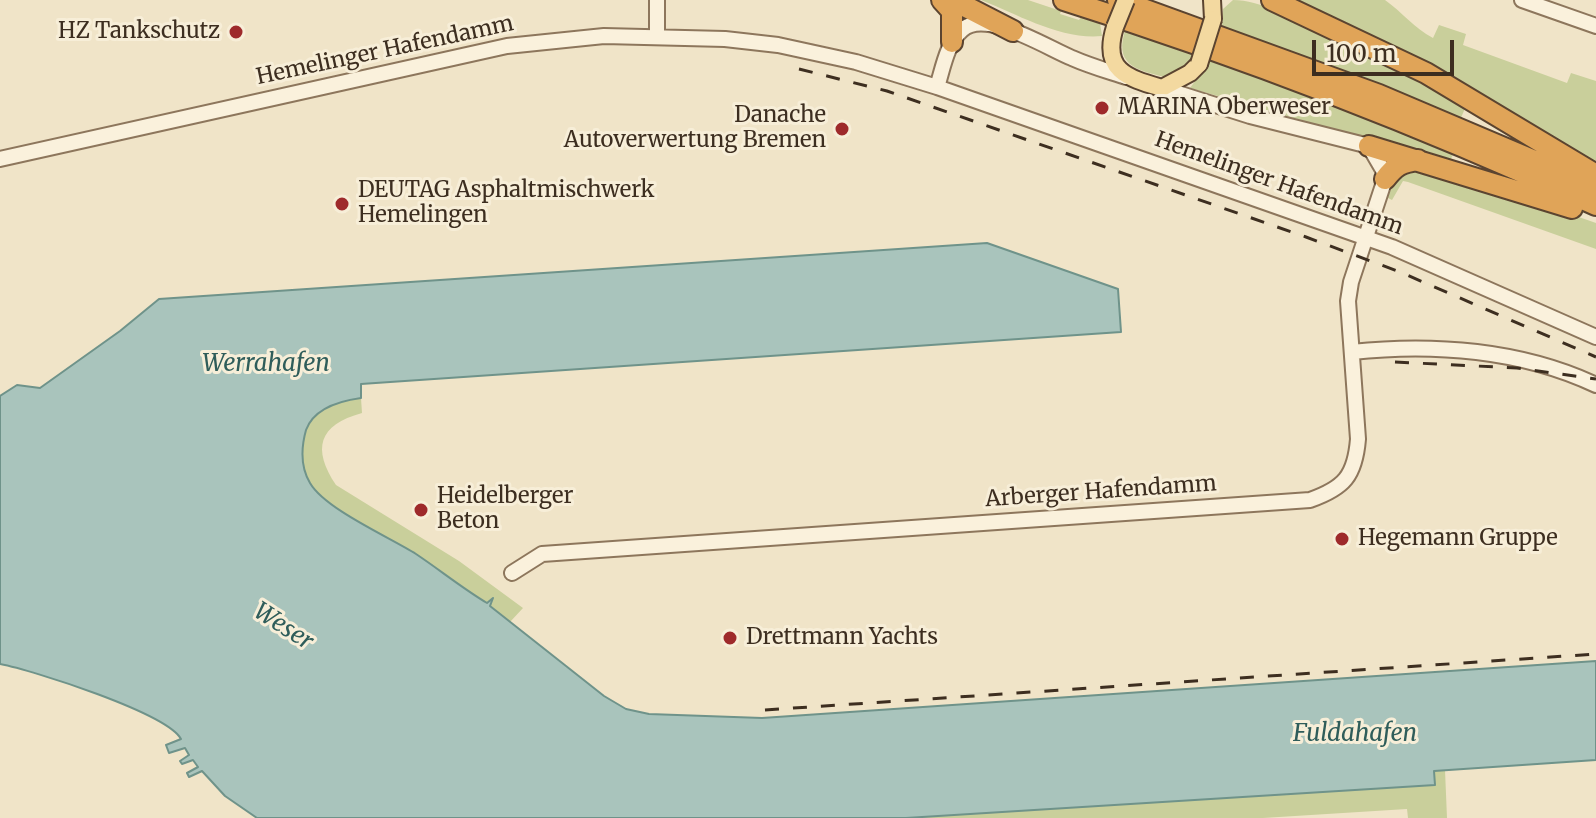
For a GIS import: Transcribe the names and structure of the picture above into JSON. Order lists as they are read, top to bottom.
{
  "streets": {
    "street": ["Hemelinger Hafendamm", "Arberger Hafendamm"]
  },
  "crossings": [
    ["Hemelinger Hafendamm", "Arberger Hafendamm"]
  ],
  "water": ["Werrahafen", "Weser", "Fuldahafen"],
  "places": [
    "HZ Tankschutz",
    "MARINA Oberweser",
    "Danache Autoverwertung Bremen",
    "DEUTAG Asphaltmischwerk Hemelingen",
    "Heidelberger Beton",
    "Hegemann Gruppe",
    "Drettmann Yachts"
  ],
  "scale_bar": "100 m"
}
